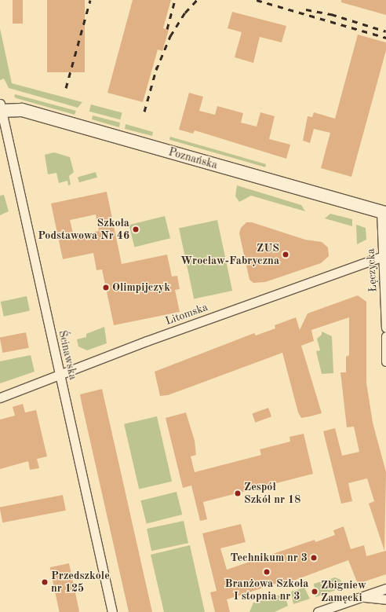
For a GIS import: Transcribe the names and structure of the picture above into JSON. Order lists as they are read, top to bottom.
{
  "streets": {
    "street": [
      "Poznańska",
      "Łęczycka",
      "Litomska",
      "Ścinawska"
    ]
  },
  "crossings": [
    ["Poznańska", "Łęczycka"],
    ["Poznańska", "Ścinawska"],
    ["Łęczycka", "Litomska"],
    ["Litomska", "Ścinawska"]
  ],
  "places": [
    "Szkoła Podstawowa Nr 46",
    "ZUS Wrocław-Fabryczna",
    "Olimpijczyk",
    "Zespół Szkół nr 18",
    "Technikum nr 3",
    "Branżowa Szkoła I stopnia nr 3",
    "Przedszkole nr 125",
    "Zbigniew Zamęcki"
  ]
}
